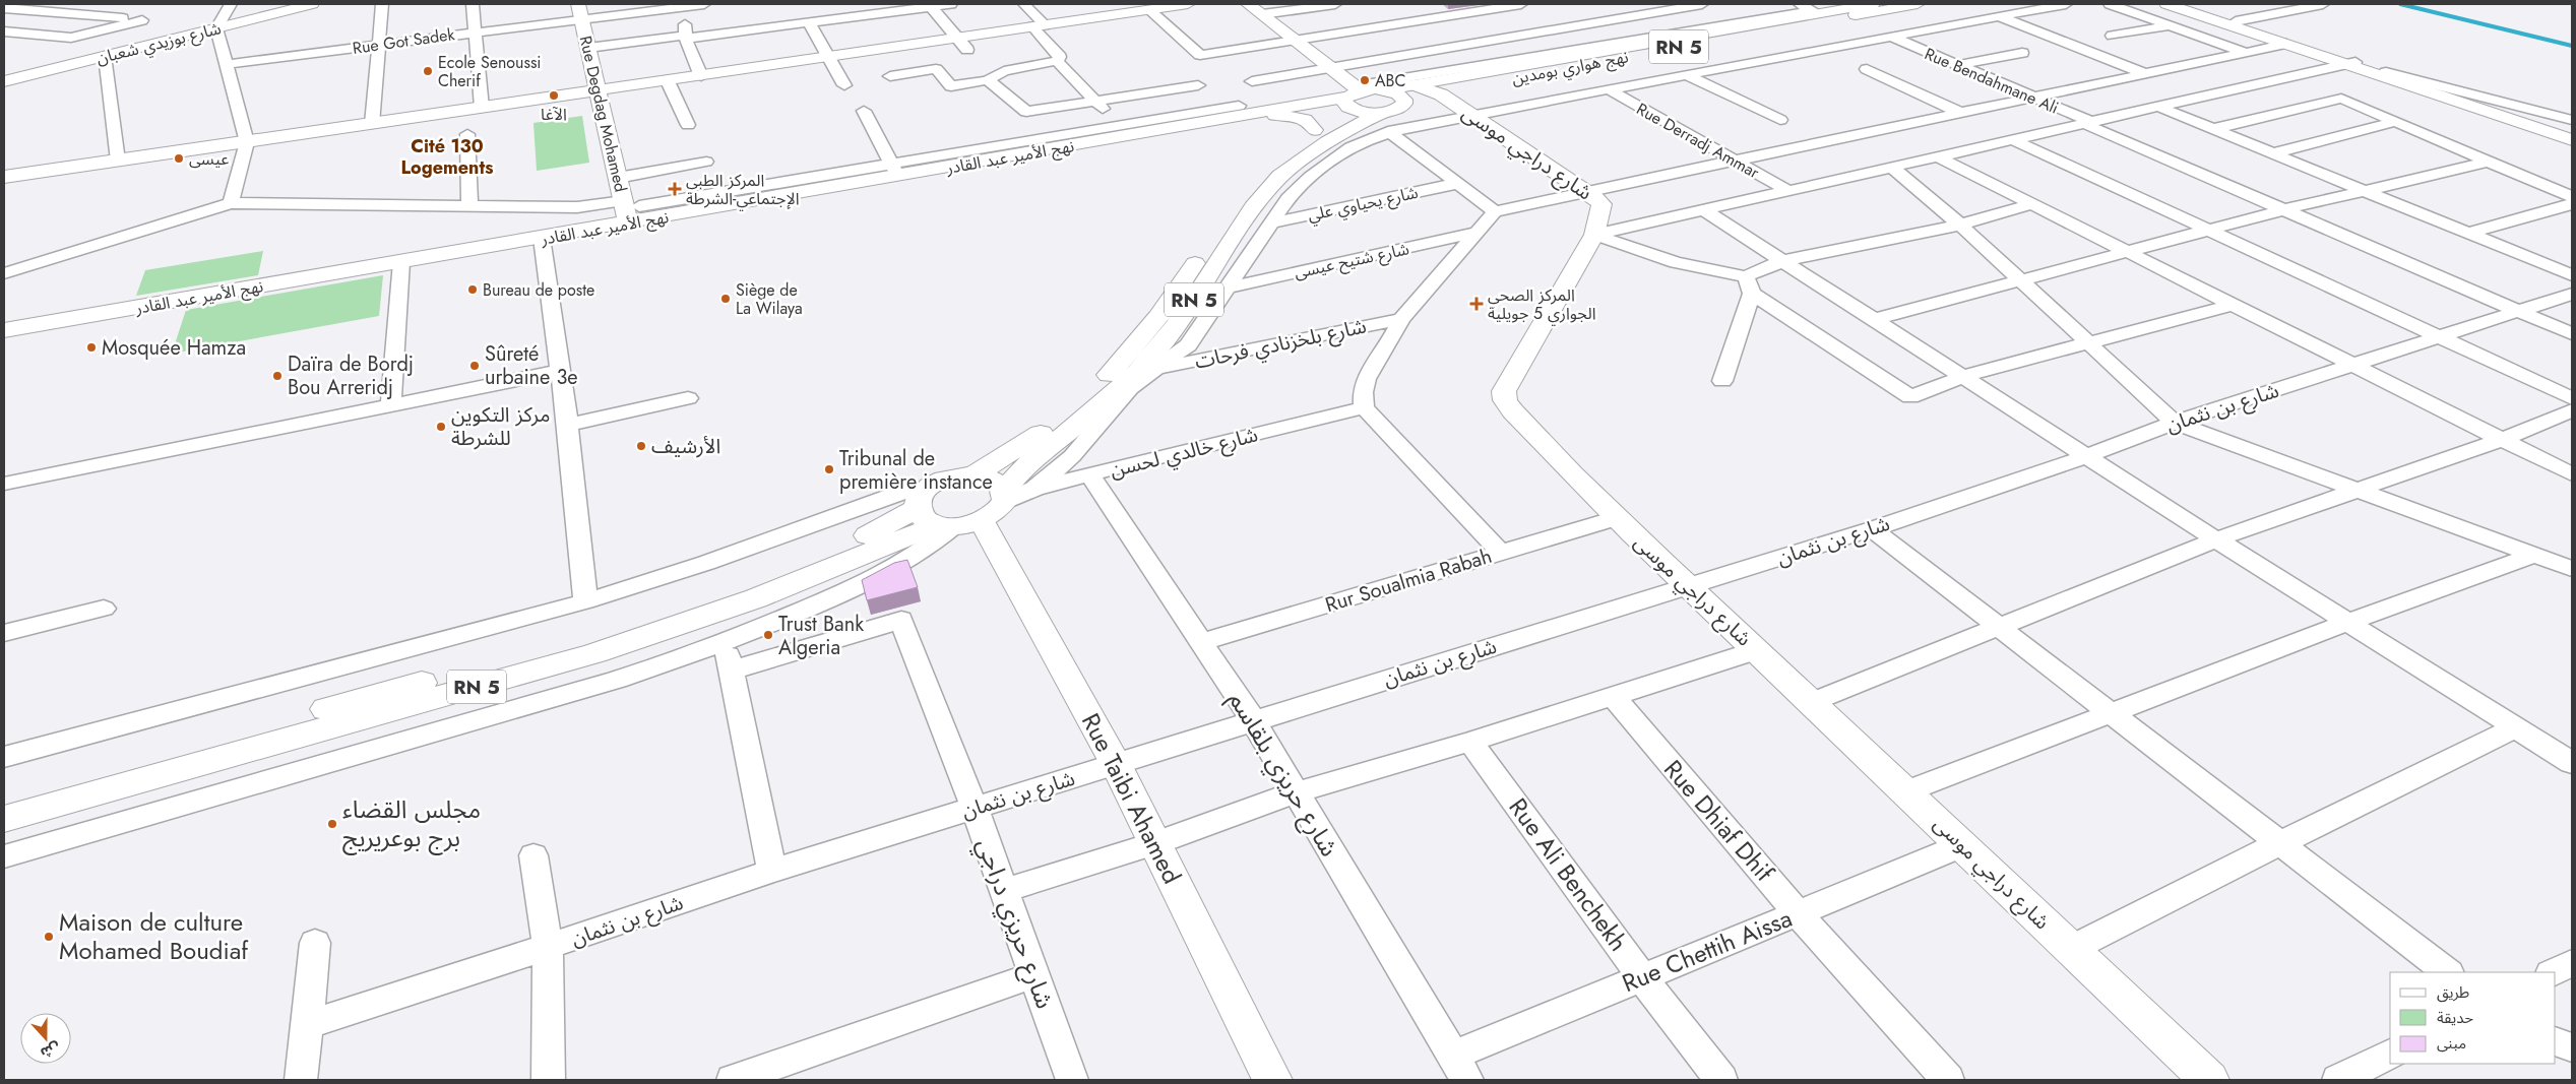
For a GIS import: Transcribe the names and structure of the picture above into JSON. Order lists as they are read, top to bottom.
{
  "streets": {
    "main road": [
      "شارع بوزيدي شعبان",
      "RN 5",
      "نهج هواري بومدين",
      "Rue Degdag Mohamed",
      "شارع دراجي موسى",
      "نهج الأمير عبد القادر",
      "Rue Taibi Ahamed"
    ],
    "street": [
      "Rue Got Sadek",
      "Rue Bendahmane Ali",
      "Rue Derradj Ammar",
      "شارع يحياوي علي",
      "شارع شتيح عيسى",
      "شارع بلخزنادي فرحات",
      "شارع بن نثمان",
      "شارع خالدي لحسن",
      "Rur Soualmia Rabah",
      "شارع حريزي بلقاسم",
      "Rue Dhiaf Dhif",
      "Rue Ali Benchekh",
      "شارع حريزي دراجي",
      "Rue Chettih Aissa"
    ]
  },
  "crossings": [
    ["Rue Got Sadek", "Rue Degdag Mohamed"],
    ["RN 5", "نهج هواري بومدين"],
    ["RN 5", "نهج الأمير عبد القادر"],
    ["RN 5", "شارع يحياوي علي"],
    ["RN 5", "شارع خالدي لحسن"],
    ["RN 5", "Rue Taibi Ahamed"],
    ["نهج هواري بومدين", "شارع دراجي موسى"],
    ["نهج هواري بومدين", "شارع يحياوي علي"],
    ["Rue Bendahmane Ali", "شارع بن نثمان"],
    ["Rue Degdag Mohamed", "نهج الأمير عبد القادر"],
    ["شارع دراجي موسى", "شارع بن نثمان"],
    ["شارع دراجي موسى", "Rur Soualmia Rabah"],
    ["شارع دراجي موسى", "Rue Chettih Aissa"],
    ["شارع بن نثمان", "شارع حريزي بلقاسم"],
    ["شارع بن نثمان", "Rue Taibi Ahamed"],
    ["شارع بن نثمان", "شارع حريزي دراجي"],
    ["شارع خالدي لحسن", "شارع حريزي بلقاسم"],
    ["شارع خالدي لحسن", "Rue Taibi Ahamed"],
    ["Rur Soualmia Rabah", "شارع حريزي بلقاسم"],
    ["شارع حريزي بلقاسم", "Rue Chettih Aissa"],
    ["Rue Dhiaf Dhif", "Rue Chettih Aissa"],
    ["Rue Ali Benchekh", "Rue Chettih Aissa"]
  ],
  "districts": ["Cité 130 Logements"],
  "places": {
    "other": [
      "Ecole Senoussi Cherif",
      "ABC",
      "الآغا",
      "عيسى",
      "Bureau de poste",
      "Siège de La Wilaya",
      "Mosquée Hamza",
      "Sûreté urbaine 3e",
      "Daïra de Bordj Bou Arreridj",
      "مركز التكوين للشرطة",
      "الأرشيف",
      "Tribunal de première instance",
      "Trust Bank Algeria",
      "مجلس القضاء برج بوعريريج",
      "Maison de culture Mohamed Boudiaf"
    ],
    "health": ["المركز الطبي الإجتماعي-الشرطة", "المركز الصحي الجواري 5 جويلية"]
  },
  "legend": ["طريق", "حديقة", "مبنى"],
  "north": "bottom"
}
